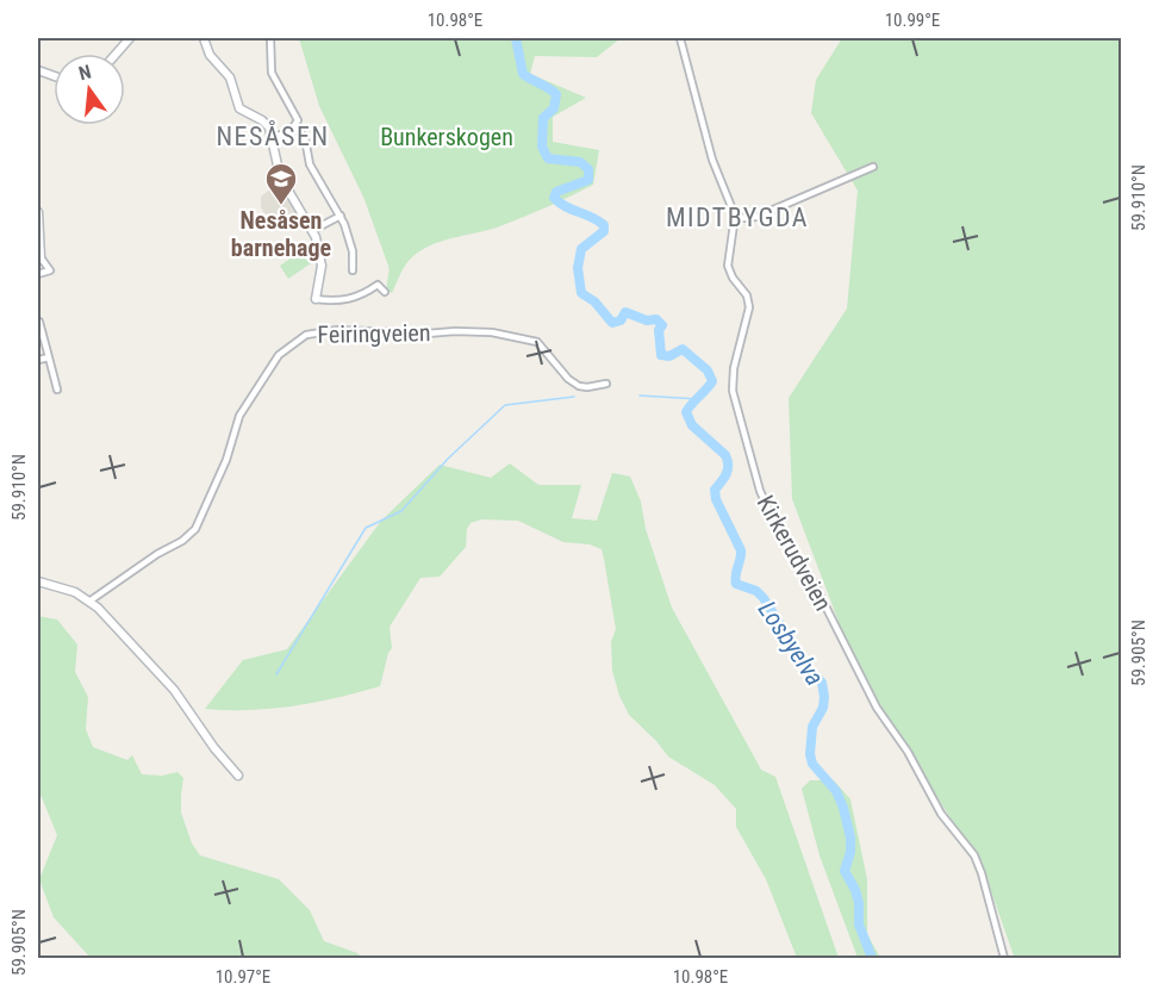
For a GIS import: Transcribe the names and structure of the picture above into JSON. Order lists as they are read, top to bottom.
{
  "streets": {
    "street": ["Feiringveien", "Kirkerudveien"]
  },
  "districts": ["NESÅSEN", "MIDTBYGDA"],
  "water": ["Losbyelva"],
  "parks": ["Bunkerskogen"],
  "places": {
    "school or university": ["Nesåsen barnehage"]
  },
  "north": "top",
  "coordinates": [
    "10.98°E",
    "10.99°E",
    "59.910°N",
    "59.905°N",
    "10.97°E"
  ]
}
